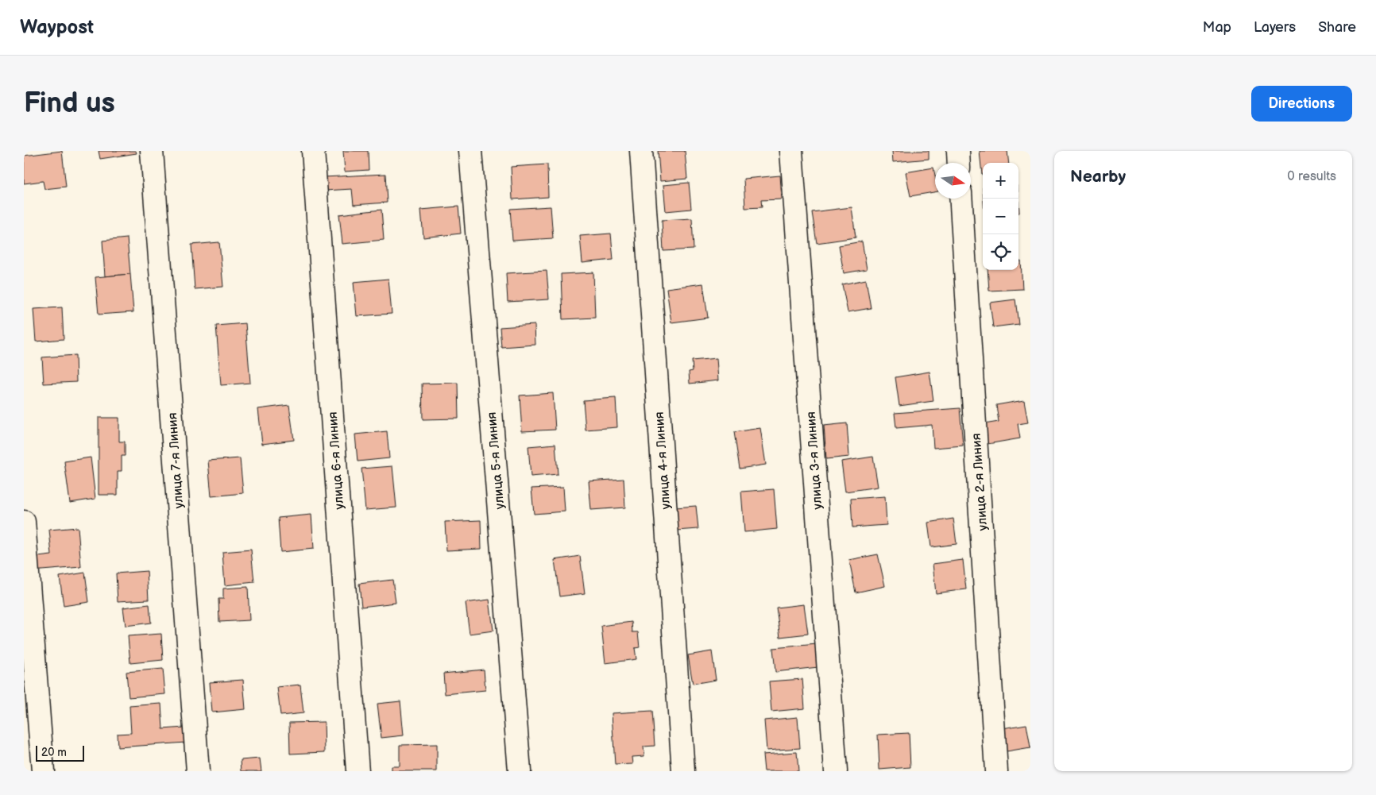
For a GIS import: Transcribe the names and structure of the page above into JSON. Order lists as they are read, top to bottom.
{
  "streets": {
    "street": [
      "улица 7-я Линия",
      "улица 6-я Линия",
      "улица 5-я Линия",
      "улица 4-я Линия",
      "улица 3-я Линия",
      "улица 2-я Линия"
    ]
  },
  "scale_bar": "20 m",
  "north": "right",
  "page": {
    "header": "Waypost",
    "nav": ["Map", "Layers", "Share"],
    "buttons": "Directions",
    "title": "Find us",
    "heading": ["Nearby", "0 results"],
    "map_buttons": ["+", "−"],
    "scale": "20 m"
  }
}
